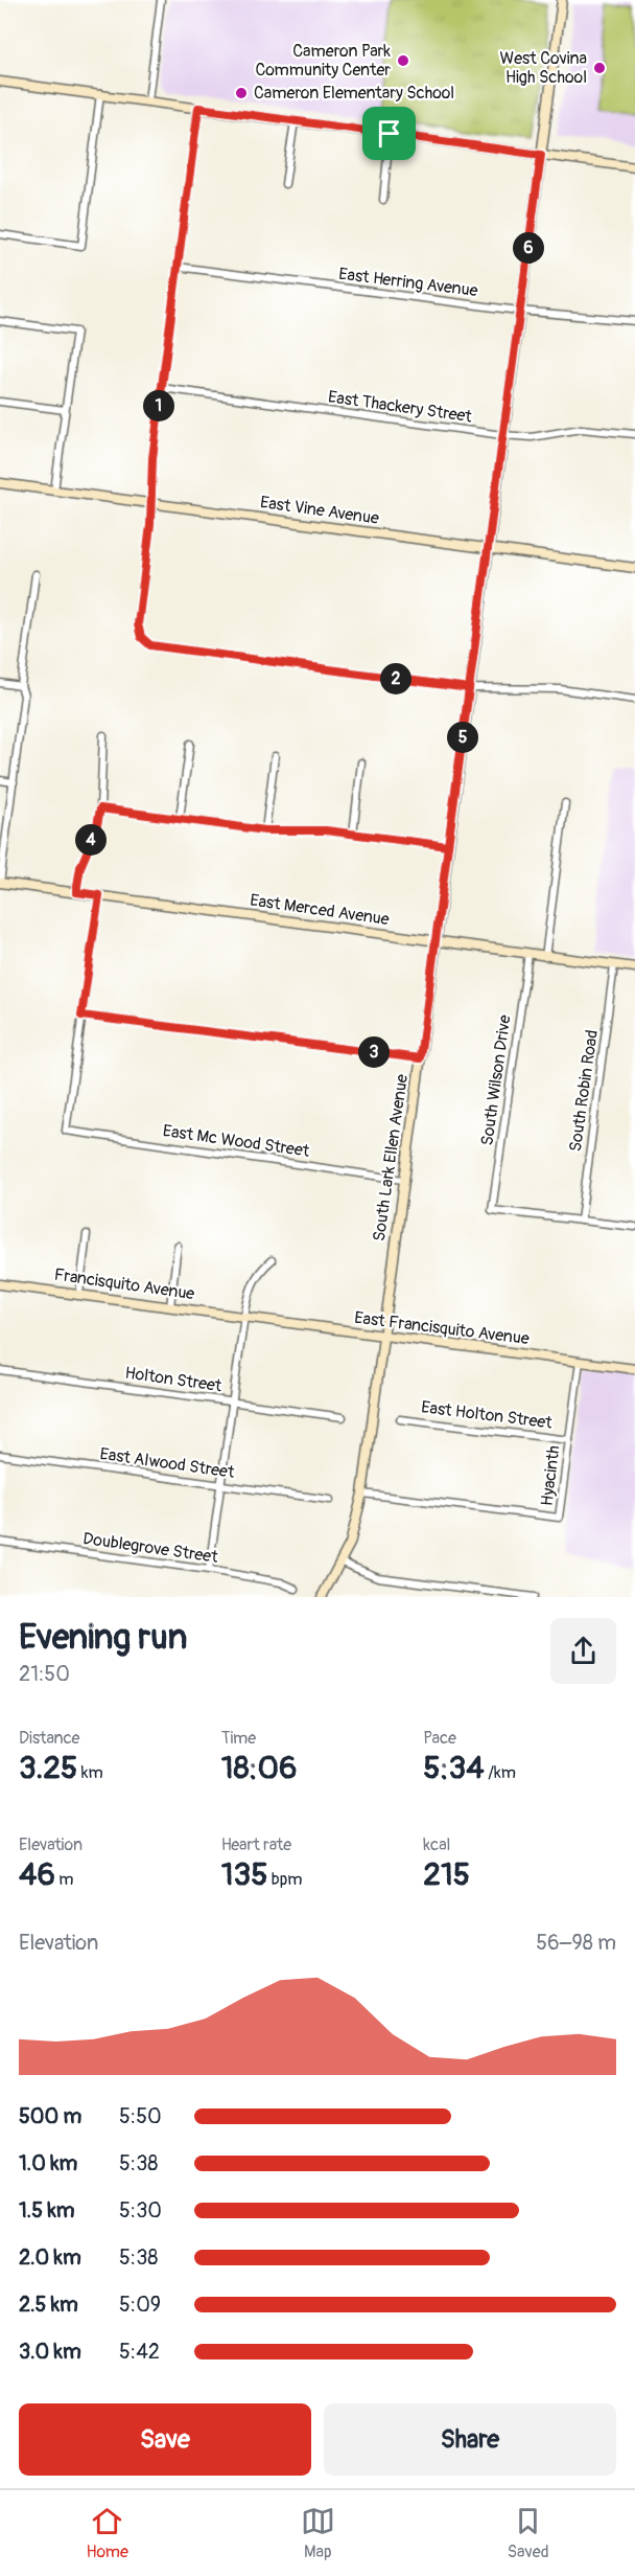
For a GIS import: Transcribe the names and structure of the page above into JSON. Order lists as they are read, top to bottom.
{
  "streets": {
    "street": [
      "East Herring Avenue",
      "East Thackery Street",
      "East Vine Avenue",
      "East Merced Avenue",
      "South Wilson Drive",
      "South Robin Road",
      "East Mc Wood Street",
      "South Lark Ellen Avenue",
      "Francisquito Avenue",
      "East Francisquito Avenue",
      "Holton Street",
      "East Holton Street",
      "East Alwood Street",
      "Hyacinth",
      "Doublegrove Street"
    ]
  },
  "crossings": [
    ["East Herring Avenue", "South Lark Ellen Avenue"],
    ["East Thackery Street", "South Lark Ellen Avenue"],
    ["East Vine Avenue", "South Lark Ellen Avenue"],
    ["East Merced Avenue", "South Wilson Drive"],
    ["East Merced Avenue", "South Robin Road"],
    ["East Merced Avenue", "South Lark Ellen Avenue"],
    ["South Wilson Drive", "South Robin Road"],
    ["East Mc Wood Street", "South Lark Ellen Avenue"],
    ["South Lark Ellen Avenue", "East Francisquito Avenue"],
    ["South Lark Ellen Avenue", "Hyacinth"],
    ["Francisquito Avenue", "East Francisquito Avenue"],
    ["East Francisquito Avenue", "Hyacinth"],
    ["East Holton Street", "Hyacinth"]
  ],
  "places": ["Cameron Park Community Center", "West Covina High School", "Cameron Elementary School"],
  "page": {
    "pins": [
      "6",
      "1",
      "2",
      "5",
      "4",
      "3"
    ],
    "heading": ["Evening run", "21:50"],
    "stats": [
      ["Distance", "3.25 km"],
      ["Time", "18:06"],
      ["Pace", "5:34 /km"],
      ["Elevation", "46 m"],
      ["Heart rate", "135 bpm"],
      ["kcal", "215"]
    ],
    "chart": ["Elevation", "56–98 m"],
    "list": [
      {
        "name": "500 m",
        "note": "5:50"
      },
      {
        "name": "1.0 km",
        "note": "5:38"
      },
      {
        "name": "1.5 km",
        "note": "5:30"
      },
      {
        "name": "2.0 km",
        "note": "5:38"
      },
      {
        "name": "2.5 km",
        "note": "5:09"
      },
      {
        "name": "3.0 km",
        "note": "5:42"
      }
    ],
    "buttons": ["Save", "Share"],
    "tabs": ["Home", "Map", "Saved"]
  }
}
